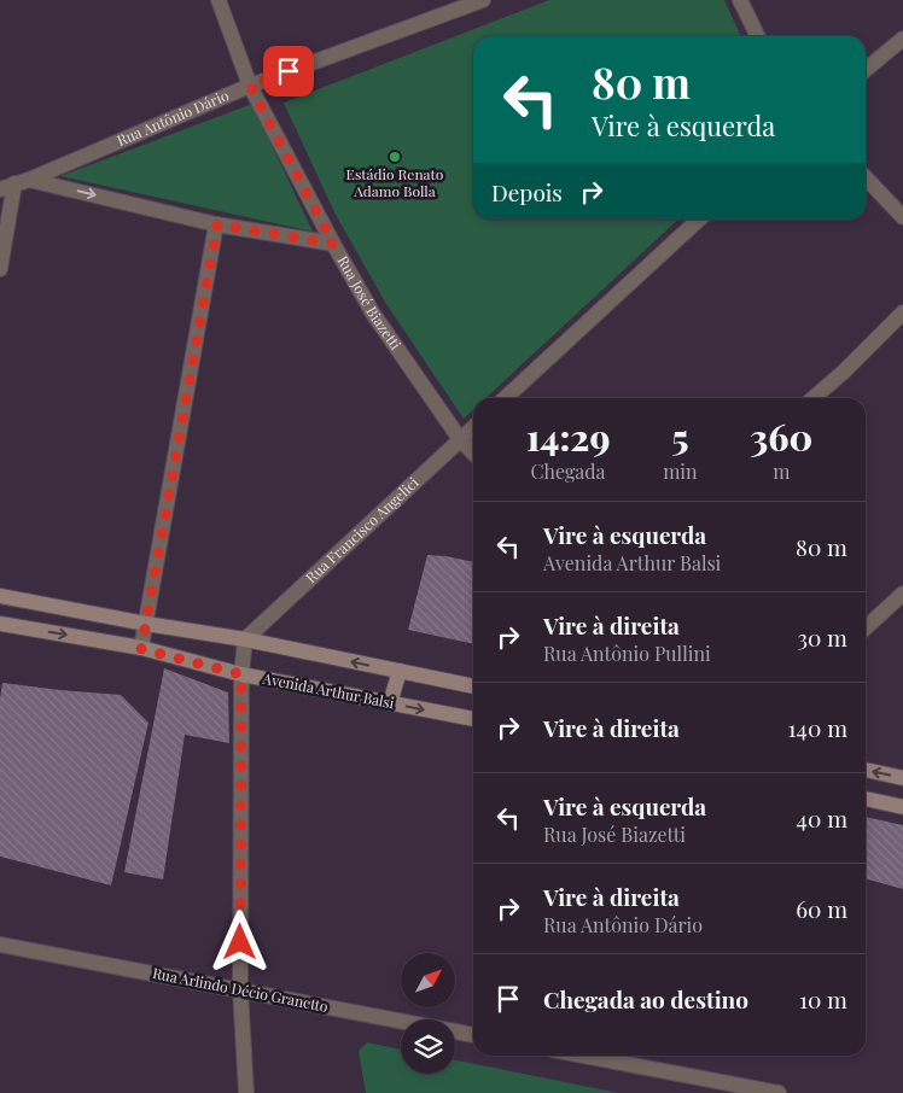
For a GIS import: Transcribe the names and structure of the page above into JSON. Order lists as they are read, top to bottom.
{
  "streets": {
    "main road": ["Avenida Arthur Balsi"],
    "street": [
      "Rua Antônio Dário",
      "Rua José Biazetti",
      "Rua Francisco Angelici",
      "Rua Arlindo Décio Granetto"
    ]
  },
  "crossings": [
    ["Rua Antônio Dário", "Rua José Biazetti"],
    ["Rua José Biazetti", "Rua Francisco Angelici"]
  ],
  "places": ["Estádio Renato Adamo Bolla"],
  "north": "top right",
  "page": {
    "turn": ["80 m", "Vire à esquerda"],
    "then": "Depois",
    "eta": [
      "14:29",
      "Chegada",
      "5",
      "min",
      "360",
      "m"
    ],
    "list": [
      {
        "name": "Vire à esquerda",
        "note": "Avenida Arthur Balsi",
        "value": "80 m"
      },
      {
        "name": "Vire à direita",
        "note": "Rua Antônio Pullini",
        "value": "30 m"
      },
      {
        "name": "Vire à direita",
        "value": "140 m"
      },
      {
        "name": "Vire à esquerda",
        "note": "Rua José Biazetti",
        "value": "40 m"
      },
      {
        "name": "Vire à direita",
        "note": "Rua Antônio Dário",
        "value": "60 m"
      },
      {
        "name": "Chegada ao destino",
        "value": "10 m"
      }
    ]
  }
}
